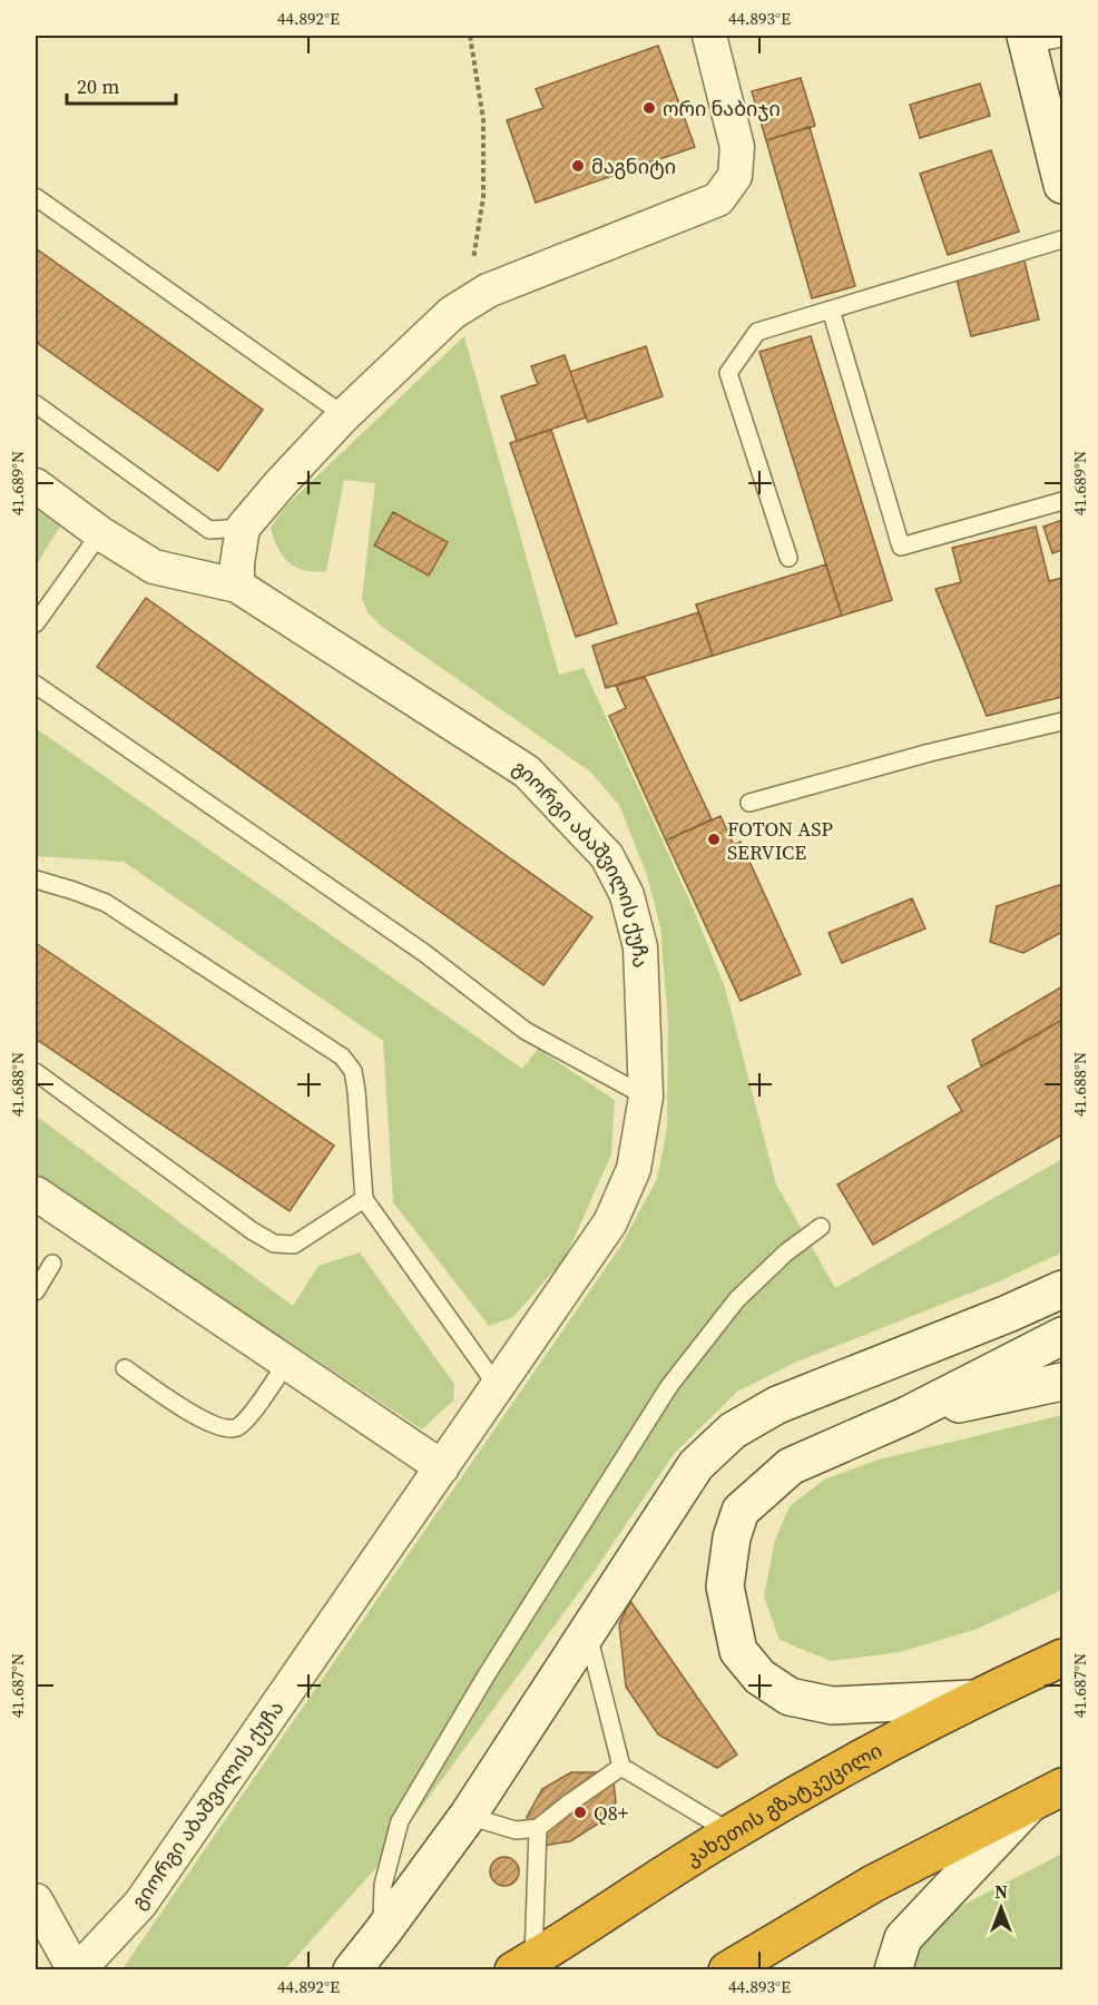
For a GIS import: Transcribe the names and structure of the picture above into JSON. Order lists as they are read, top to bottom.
{
  "streets": {
    "highway": ["კახეთის გზატკეცილი"],
    "street": ["გიორგი აბაშვილის ქუჩა"]
  },
  "places": [
    "ორი ნაბიჯი",
    "მაგნიტი",
    "FOTON ASP SERVICE",
    "Q8+"
  ],
  "scale_bar": "20 m",
  "north": "top",
  "coordinates": [
    "44.892°E",
    "44.893°E",
    "41.689°N",
    "41.688°N",
    "41.687°N"
  ]
}
